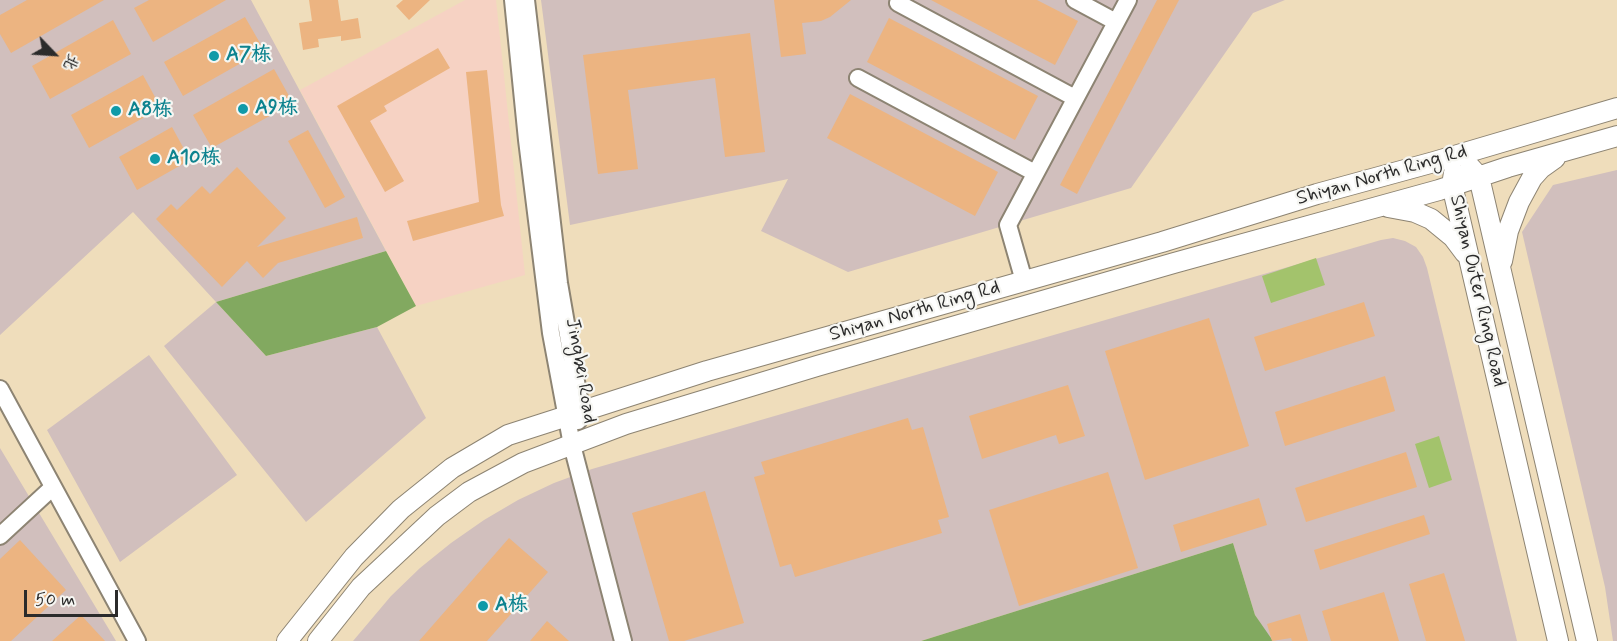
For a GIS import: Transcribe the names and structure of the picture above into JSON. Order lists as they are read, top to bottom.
{
  "streets": {
    "main road": ["Shiyan North Ring Rd", "Shiyan Outer Ring Road"],
    "street": ["Jingbei Road"]
  },
  "crossings": [
    ["Shiyan North Ring Rd", "Shiyan Outer Ring Road"],
    ["Shiyan North Ring Rd", "Jingbei Road"]
  ],
  "places": [
    "A7栋",
    "A9栋",
    "A8栋",
    "A10栋",
    "A栋"
  ],
  "scale_bar": "50 m",
  "north": "bottom right"
}
